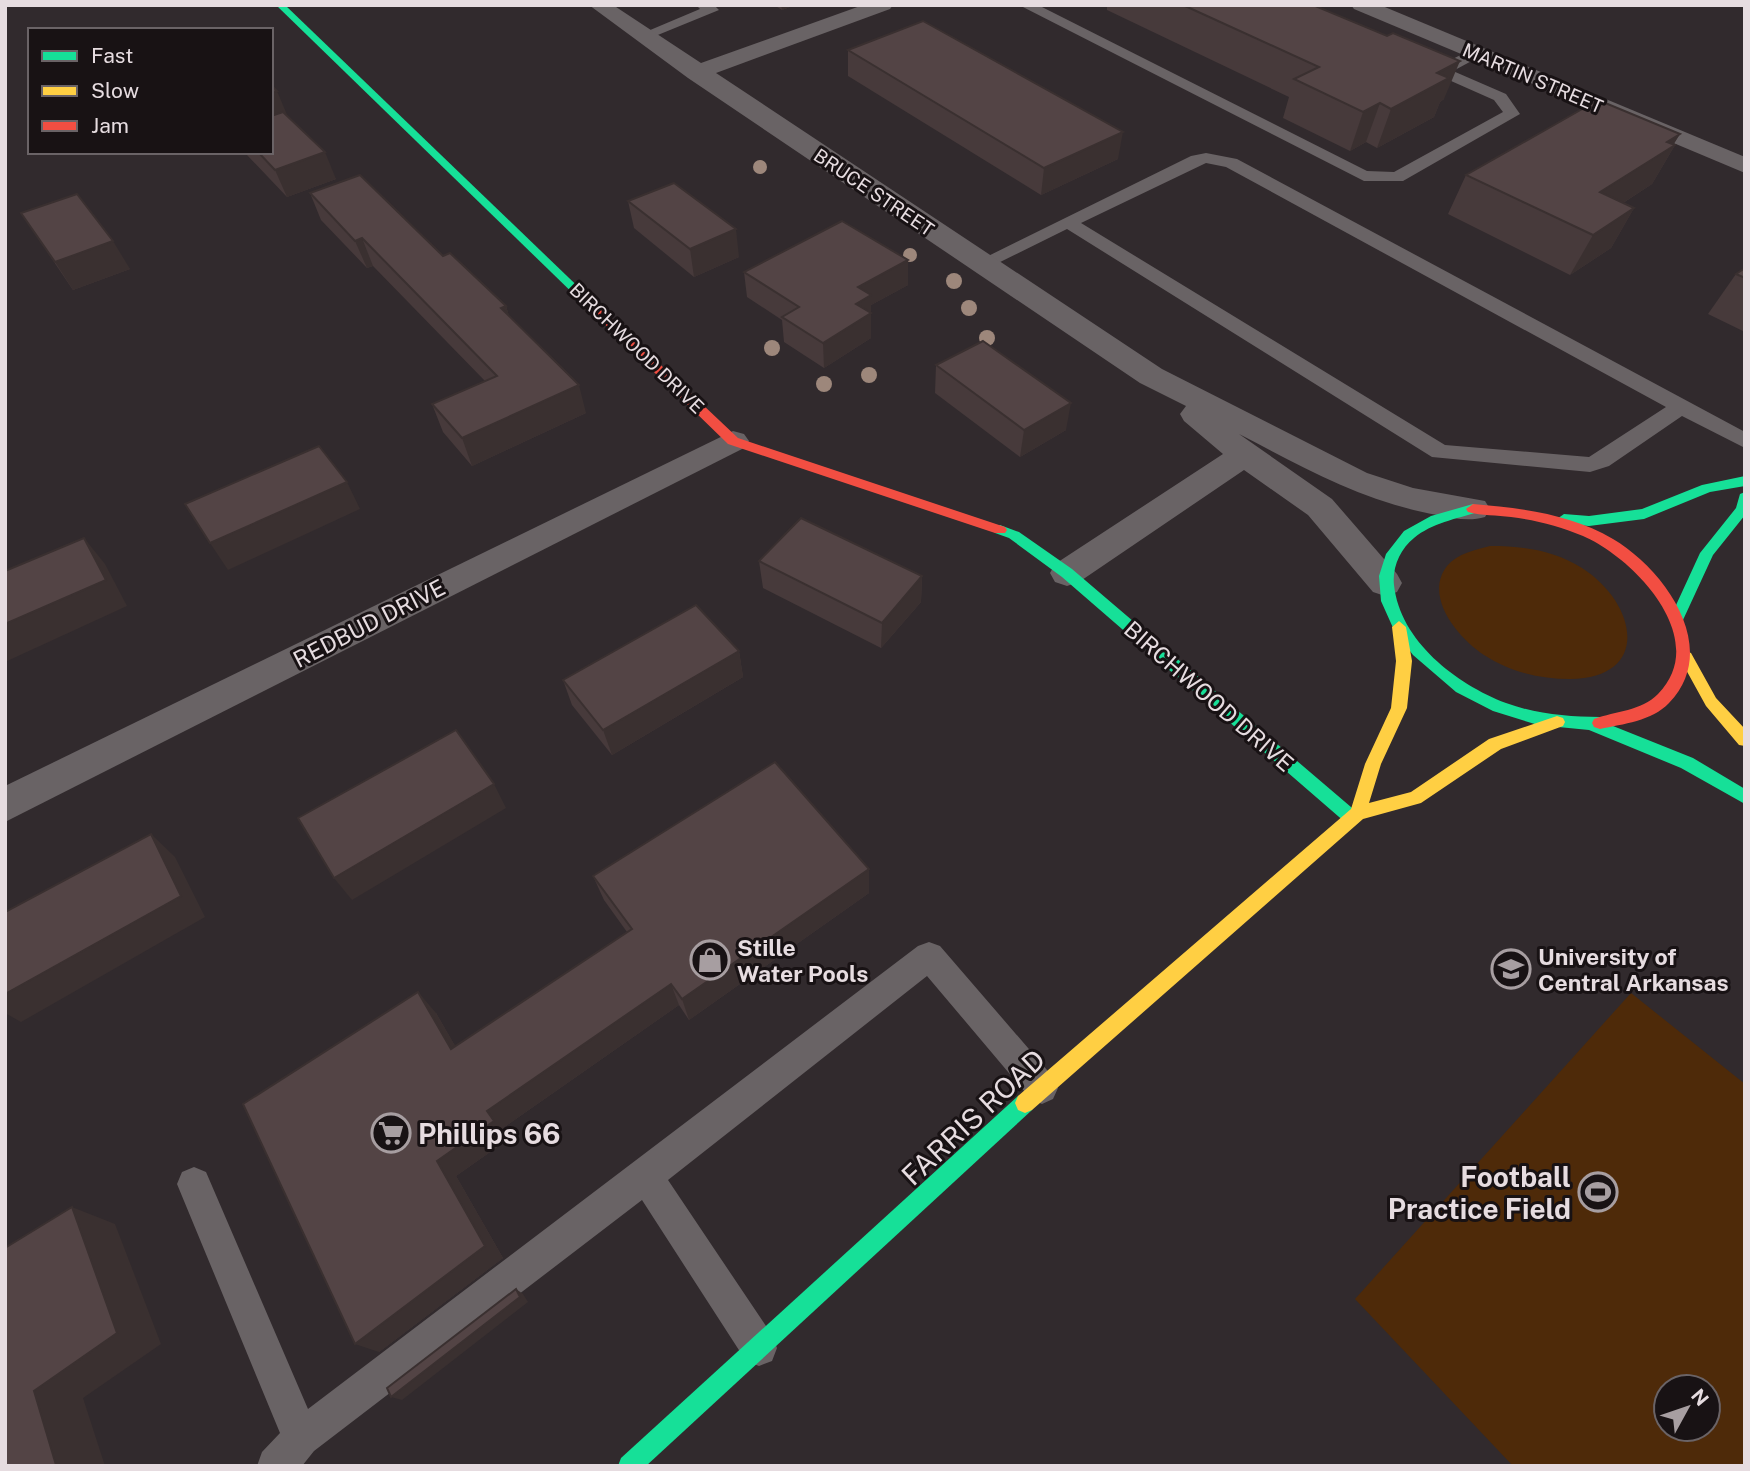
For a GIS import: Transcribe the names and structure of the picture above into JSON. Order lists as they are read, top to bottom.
{
  "streets": {
    "street": [
      "MARTIN STREET",
      "BRUCE STREET",
      "BIRCHWOOD DRIVE",
      "REDBUD DRIVE",
      "FARRIS ROAD"
    ]
  },
  "crossings": [
    ["BIRCHWOOD DRIVE", "REDBUD DRIVE"],
    ["BIRCHWOOD DRIVE", "FARRIS ROAD"]
  ],
  "places": {
    "shop": ["Stille Water Pools"],
    "school or university": ["University of Central Arkansas"],
    "supermarket": ["Phillips 66"],
    "sports": ["Football Practice Field"]
  },
  "legend": ["Fast", "Slow", "Jam"],
  "north": "top right"
}
